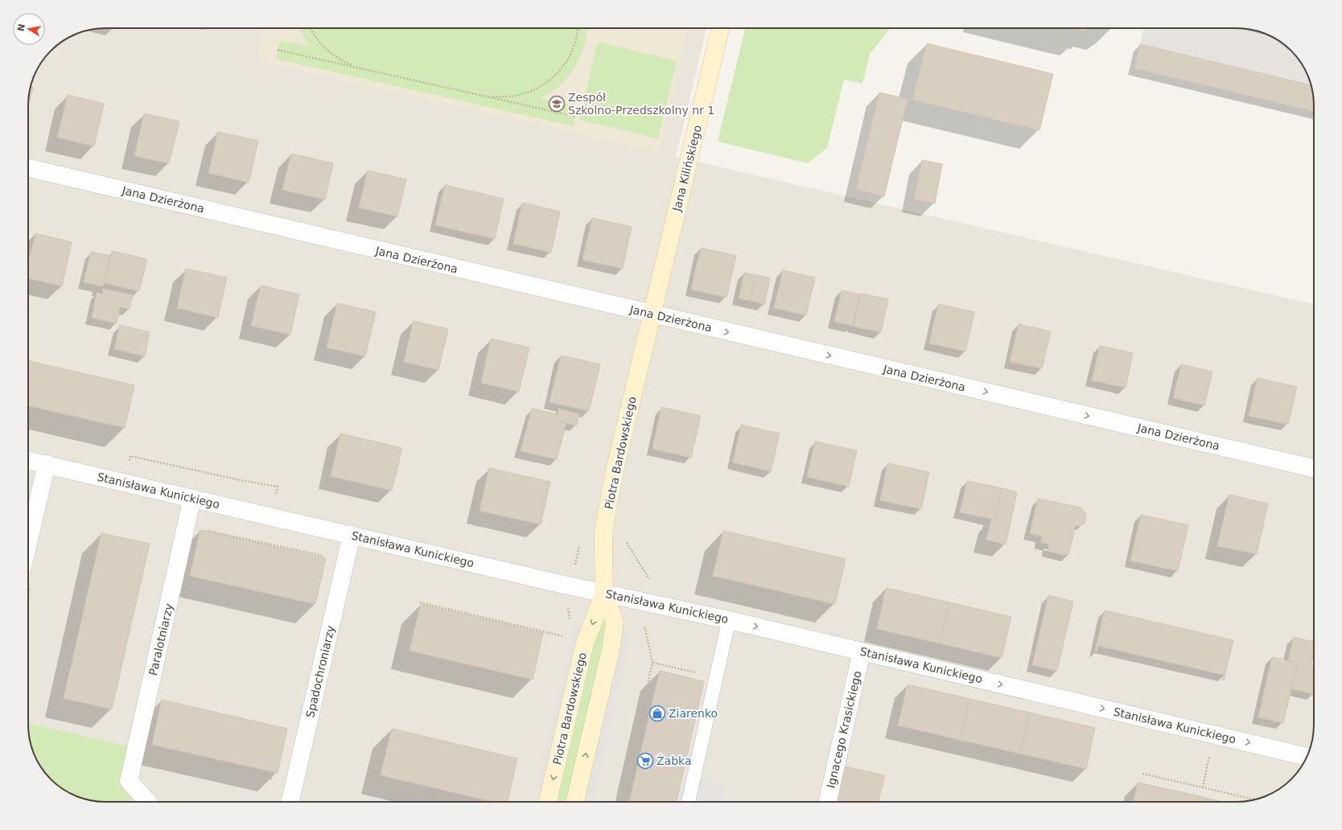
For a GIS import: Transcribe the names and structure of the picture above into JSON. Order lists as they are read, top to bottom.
{
  "streets": {
    "street": [
      "Jana Kilińskiego",
      "Jana Dzierżona",
      "Piotra Bardowskiego",
      "Stanisława Kunickiego",
      "Paralotniarzy",
      "Spadochroniarzy",
      "Ignacego Krasickiego"
    ]
  },
  "crossings": [
    ["Jana Kilińskiego", "Jana Dzierżona"],
    ["Jana Kilińskiego", "Piotra Bardowskiego"],
    ["Jana Dzierżona", "Piotra Bardowskiego"],
    ["Piotra Bardowskiego", "Stanisława Kunickiego"],
    ["Stanisława Kunickiego", "Paralotniarzy"],
    ["Stanisława Kunickiego", "Spadochroniarzy"],
    ["Stanisława Kunickiego", "Ignacego Krasickiego"]
  ],
  "one_way": ["Jana Dzierżona", "Stanisława Kunickiego"],
  "places": {
    "school or university": ["Zespół Szkolno-Przedszkolny nr 1"],
    "shop": ["Ziarenko"],
    "supermarket": ["Żabka"]
  },
  "north": "left"
}
